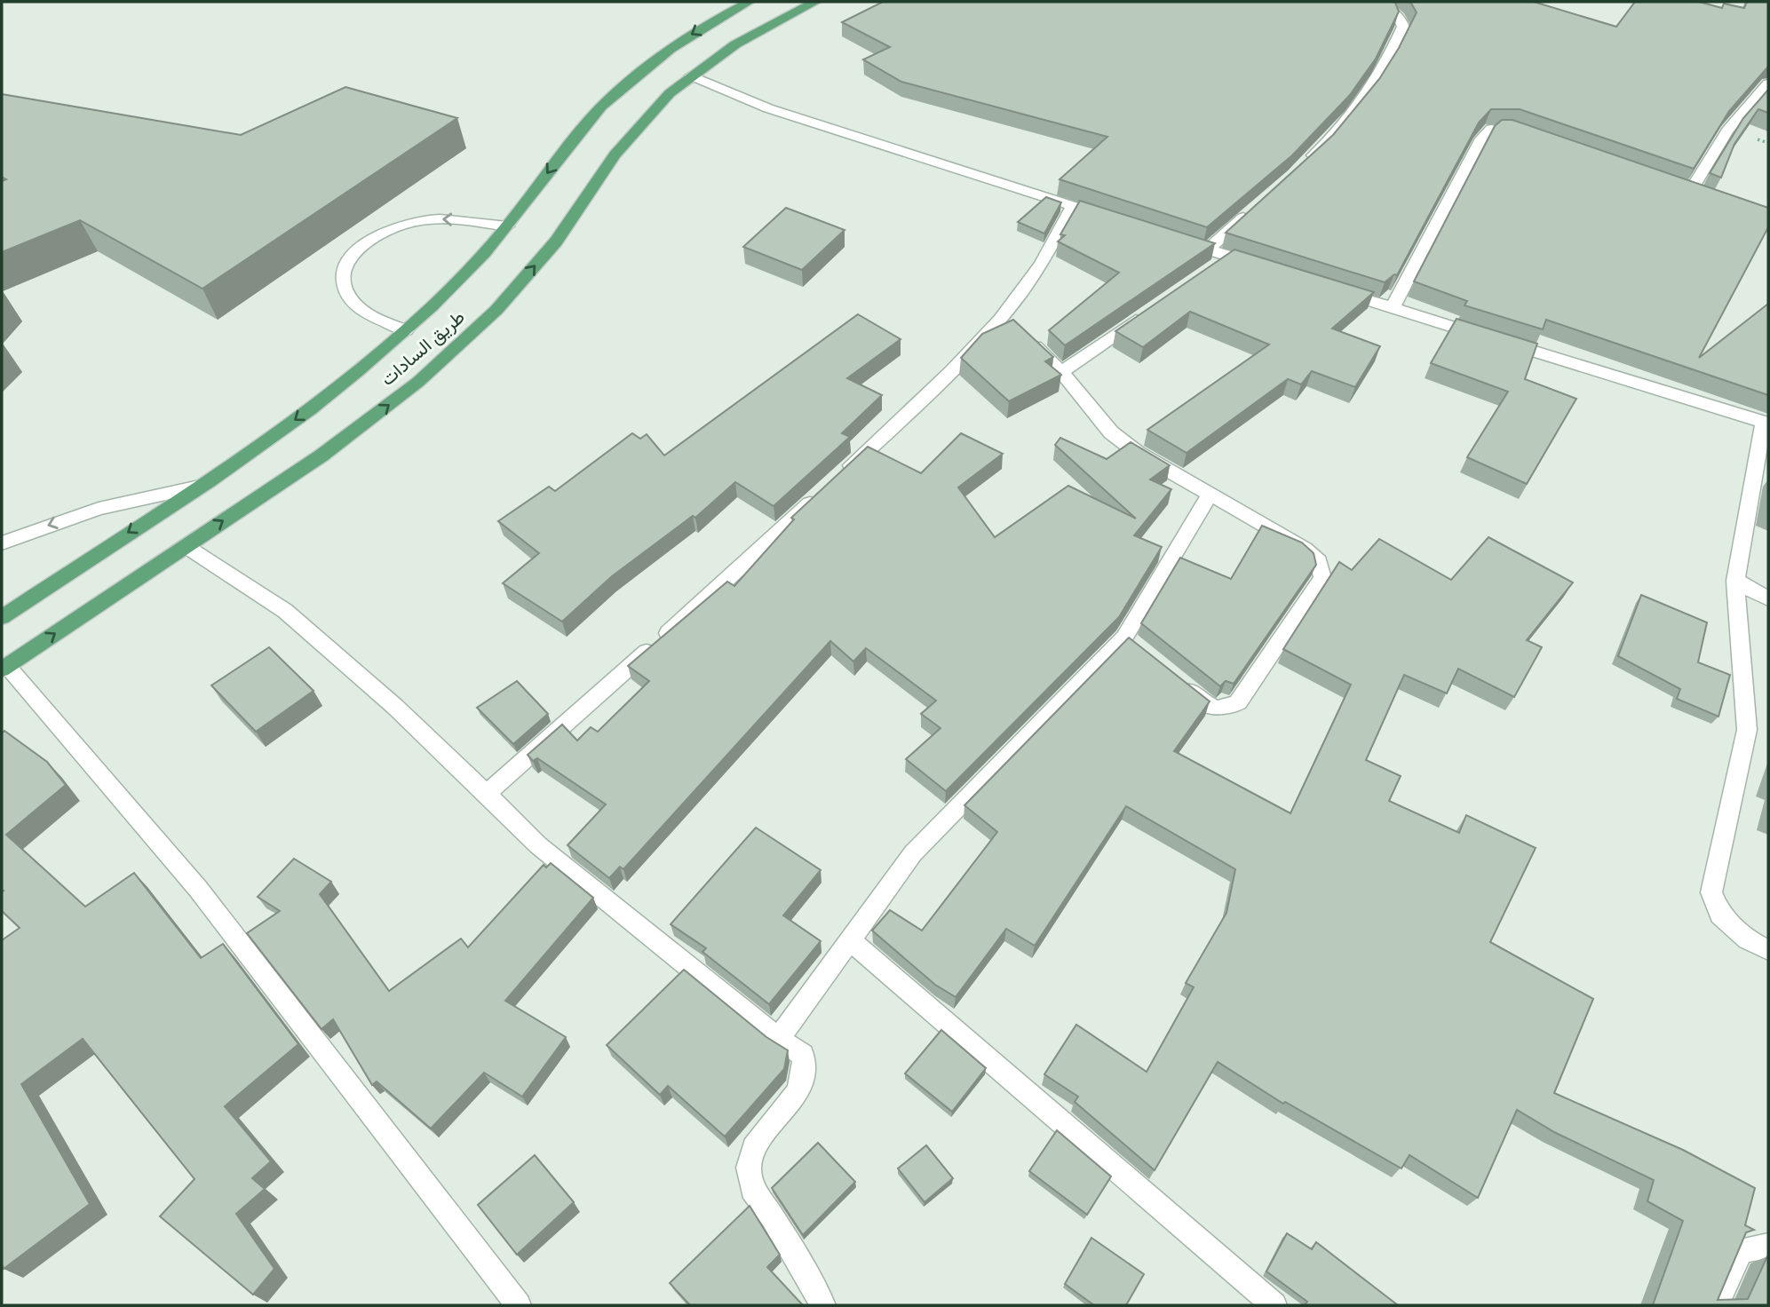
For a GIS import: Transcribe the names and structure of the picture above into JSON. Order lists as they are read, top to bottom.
{
  "streets": {
    "main road": ["طريق السادات"]
  }
}
